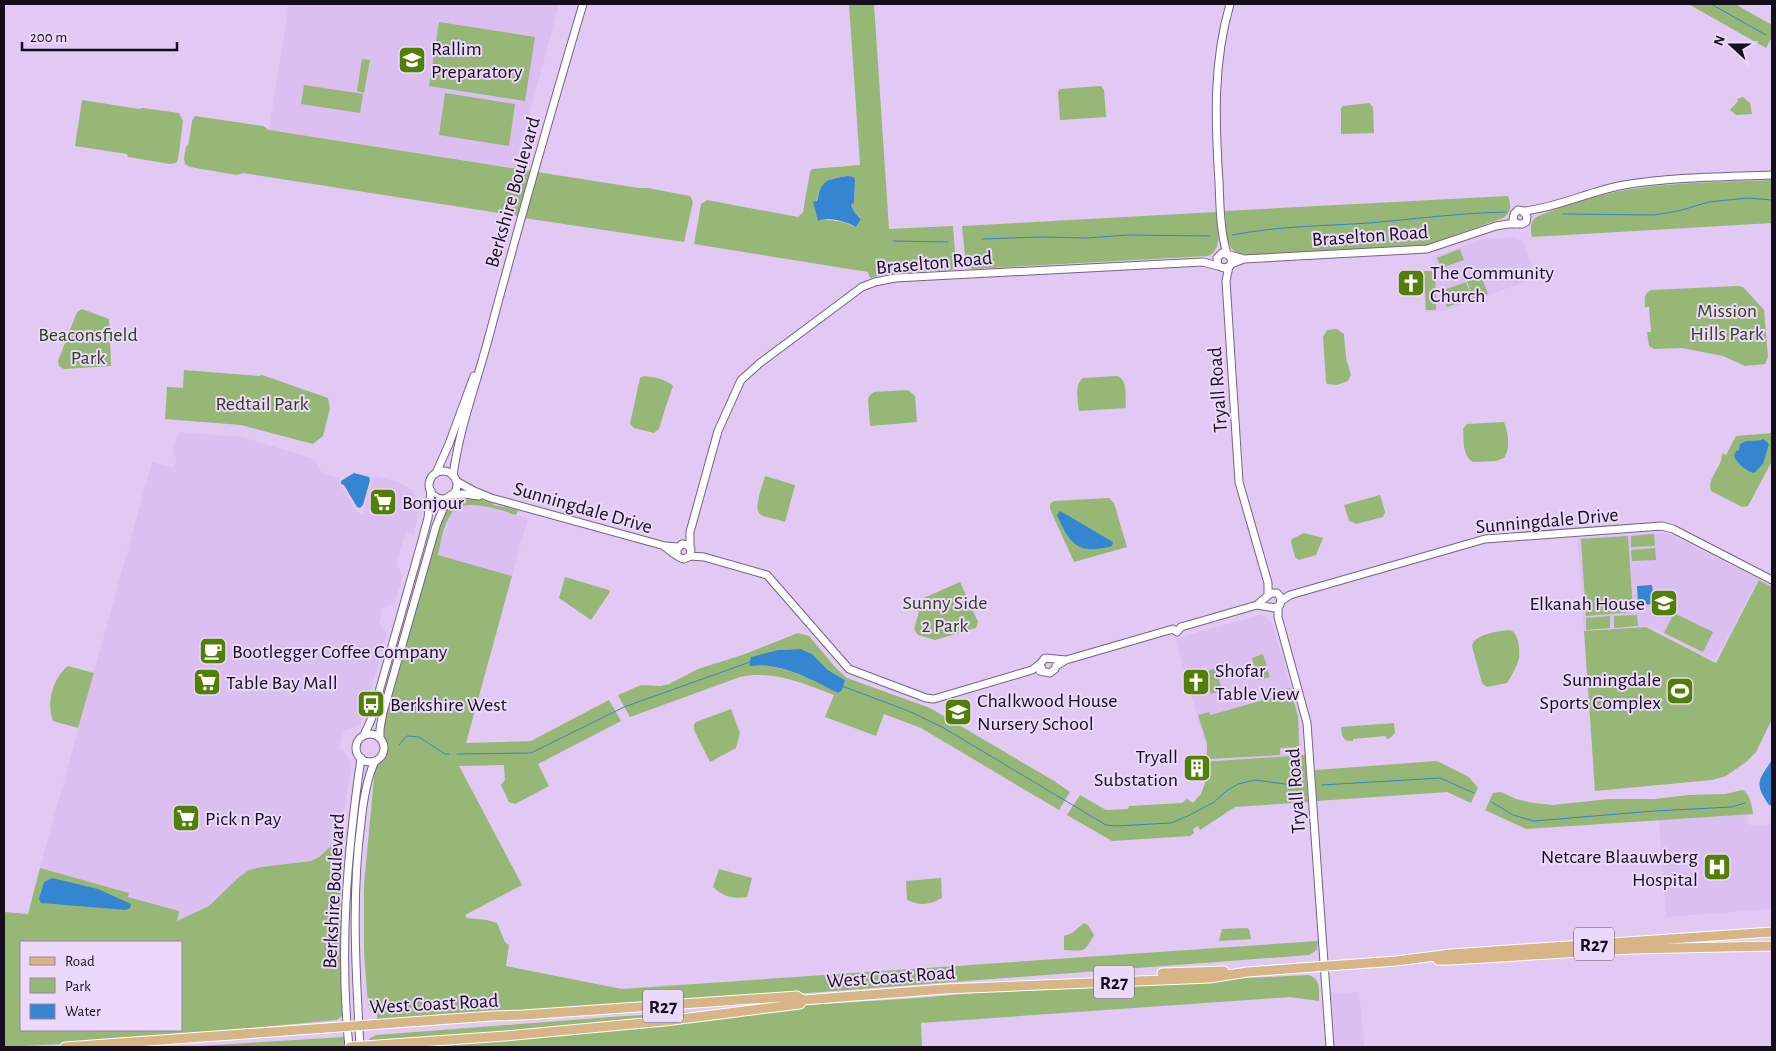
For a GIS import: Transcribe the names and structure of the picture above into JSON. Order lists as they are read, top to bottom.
{
  "streets": {
    "main road": ["R27", "West Coast Road"],
    "street": [
      "Berkshire Boulevard",
      "Braselton Road",
      "Tryall Road",
      "Sunningdale Drive"
    ]
  },
  "crossings": [
    ["Berkshire Boulevard", "Sunningdale Drive"],
    ["Berkshire Boulevard", "West Coast Road"],
    ["Braselton Road", "Tryall Road"],
    ["Braselton Road", "Sunningdale Drive"],
    ["Tryall Road", "Sunningdale Drive"],
    ["Tryall Road", "R27"],
    ["Tryall Road", "West Coast Road"],
    ["R27", "West Coast Road"]
  ],
  "parks": [
    "Mission Hills Park",
    "Beaconsfield Park",
    "Redtail Park",
    "Sunny Side 2 Park"
  ],
  "places": {
    "school or university": ["Rallim Preparatory", "Elkanah House", "Chalkwood House Nursery School"],
    "church": ["The Community Church", "Shofar Table View"],
    "supermarket": ["Bonjour", "Table Bay Mall", "Pick n Pay"],
    "cafe": ["Bootlegger Coffee Company"],
    "sports": ["Sunningdale Sports Complex"],
    "bus stop": ["Berkshire West"],
    "building": ["Tryall Substation"],
    "hospital": ["Netcare Blaauwberg Hospital"]
  },
  "legend": ["Road", "Park", "Water"],
  "scale_bar": "200 m",
  "north": "left"
}
